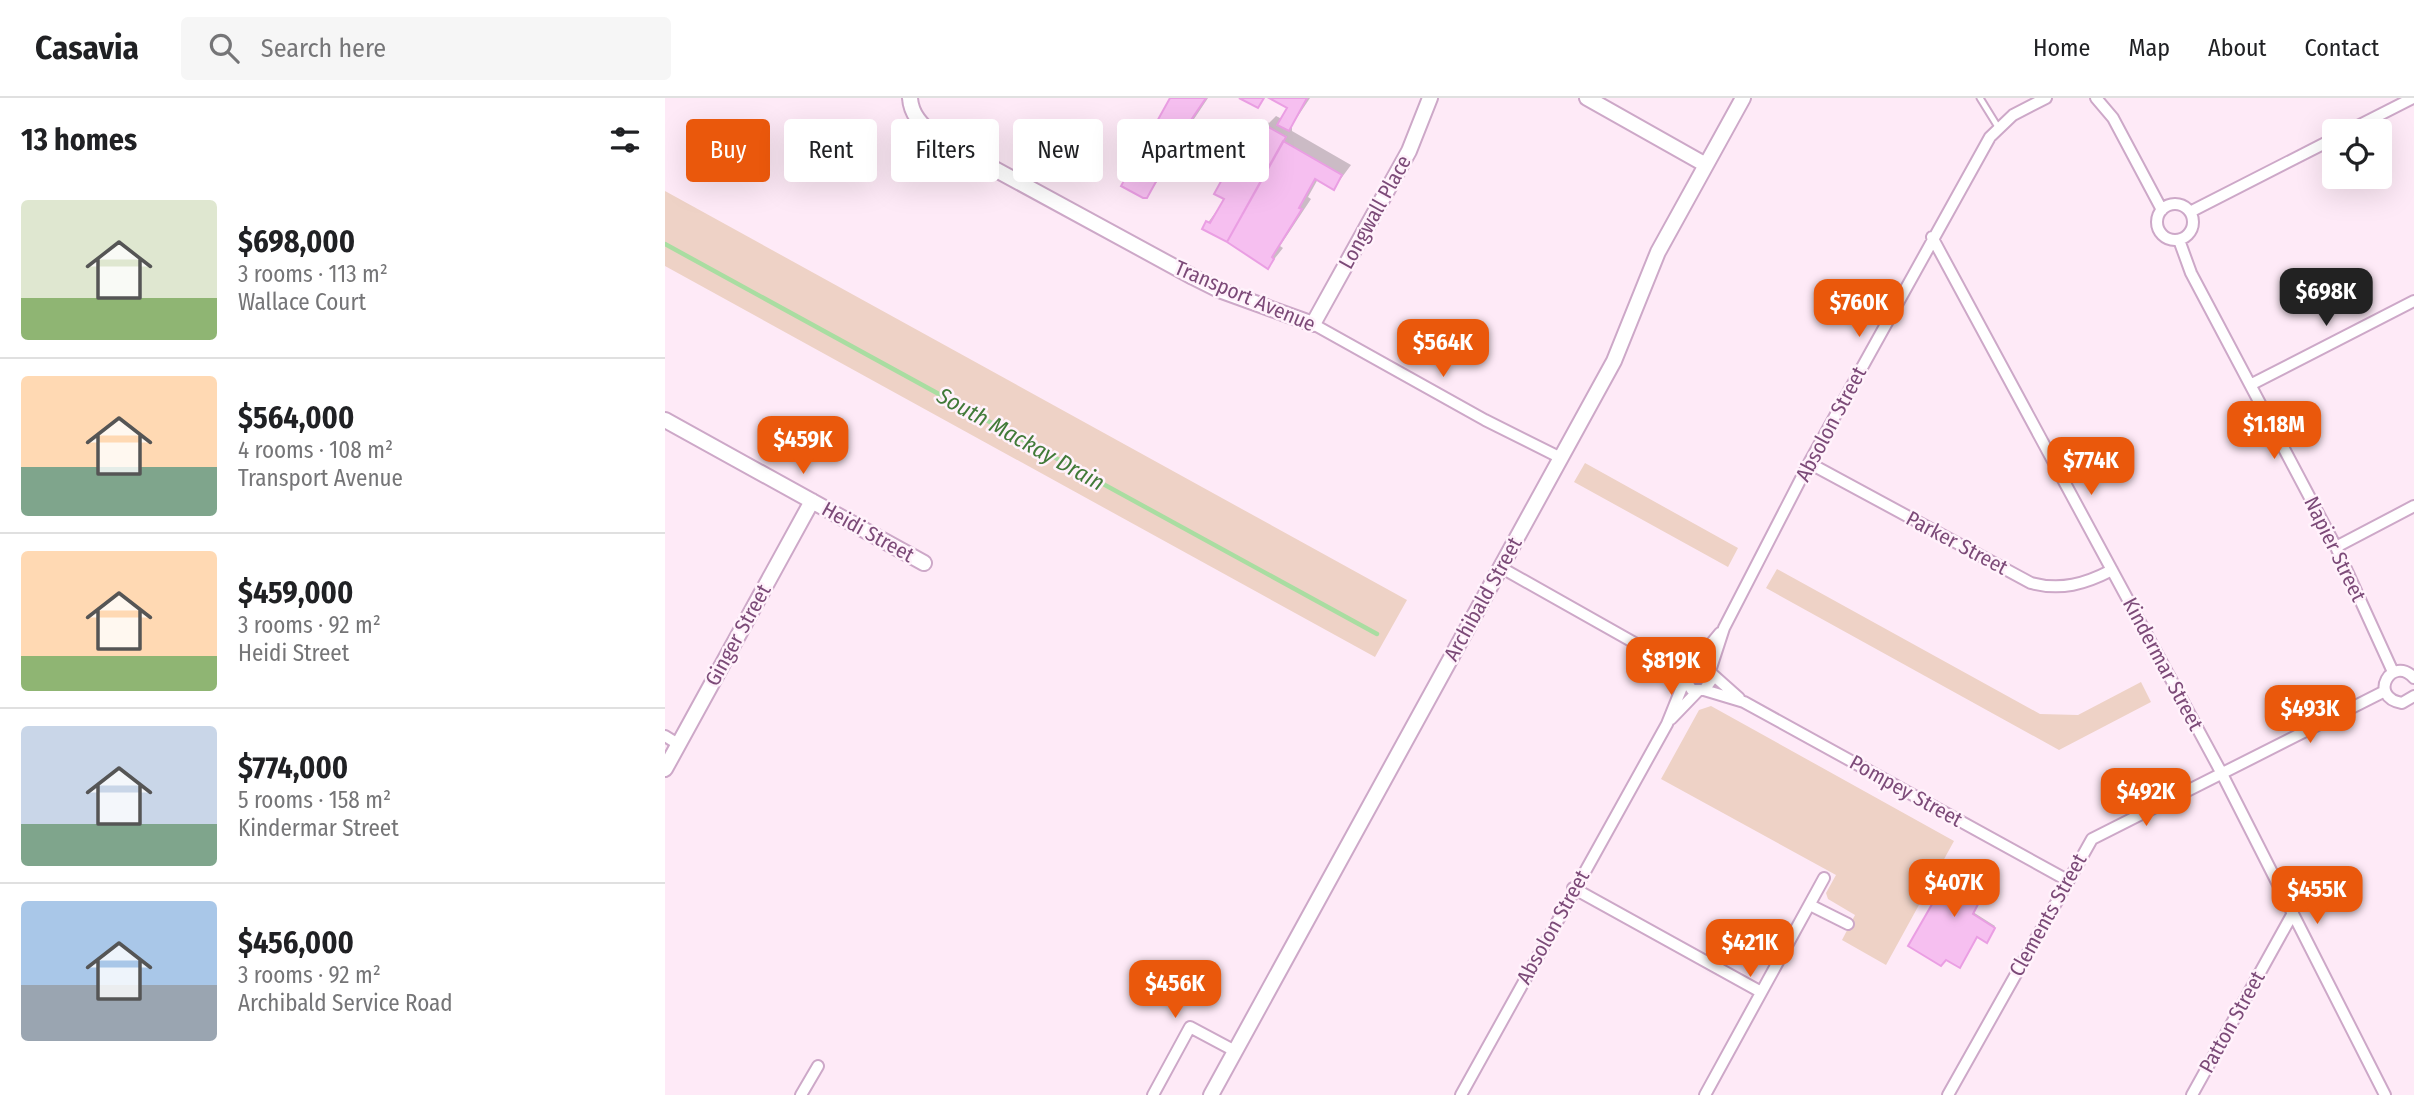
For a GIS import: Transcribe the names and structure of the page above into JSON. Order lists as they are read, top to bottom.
{
  "streets": {
    "street": [
      "Longwall Place",
      "Transport Avenue",
      "Absolon Street",
      "Heidi Street",
      "Parker Street",
      "Napier Street",
      "Archibald Street",
      "Ginger Street",
      "Kindermar Street",
      "Pompey Street",
      "Clements Street",
      "Patton Street"
    ]
  },
  "crossings": [
    ["Longwall Place", "Transport Avenue"],
    ["Transport Avenue", "Archibald Street"],
    ["Absolon Street", "Parker Street"],
    ["Absolon Street", "Kindermar Street"],
    ["Absolon Street", "Pompey Street"],
    ["Heidi Street", "Ginger Street"],
    ["Parker Street", "Kindermar Street"],
    ["Kindermar Street", "Clements Street"],
    ["Kindermar Street", "Patton Street"],
    ["Pompey Street", "Clements Street"]
  ],
  "water": ["South Mackay Drain"],
  "page": {
    "header": "Casavia",
    "search": "Search here",
    "nav": [
      "Home",
      "Map",
      "About",
      "Contact"
    ],
    "heading": "13 homes",
    "chip": [
      "Buy",
      "Rent",
      "Filters",
      "New",
      "Apartment"
    ],
    "list": [
      {
        "name": "$698,000",
        "note": "3 rooms · 113 m² · Wallace Court"
      },
      {
        "name": "$564,000",
        "note": "4 rooms · 108 m² · Transport Avenue"
      },
      {
        "name": "$459,000",
        "note": "3 rooms · 92 m² · Heidi Street"
      },
      {
        "name": "$774,000",
        "note": "5 rooms · 158 m² · Kindermar Street"
      },
      {
        "name": "$456,000",
        "note": "3 rooms · 92 m² · Archibald Service Road"
      }
    ],
    "price": [
      "$698K",
      "$760K",
      "$564K",
      "$1.18M",
      "$459K",
      "$774K",
      "$819K",
      "$493K",
      "$492K",
      "$407K",
      "$455K",
      "$421K",
      "$456K"
    ]
  }
}
